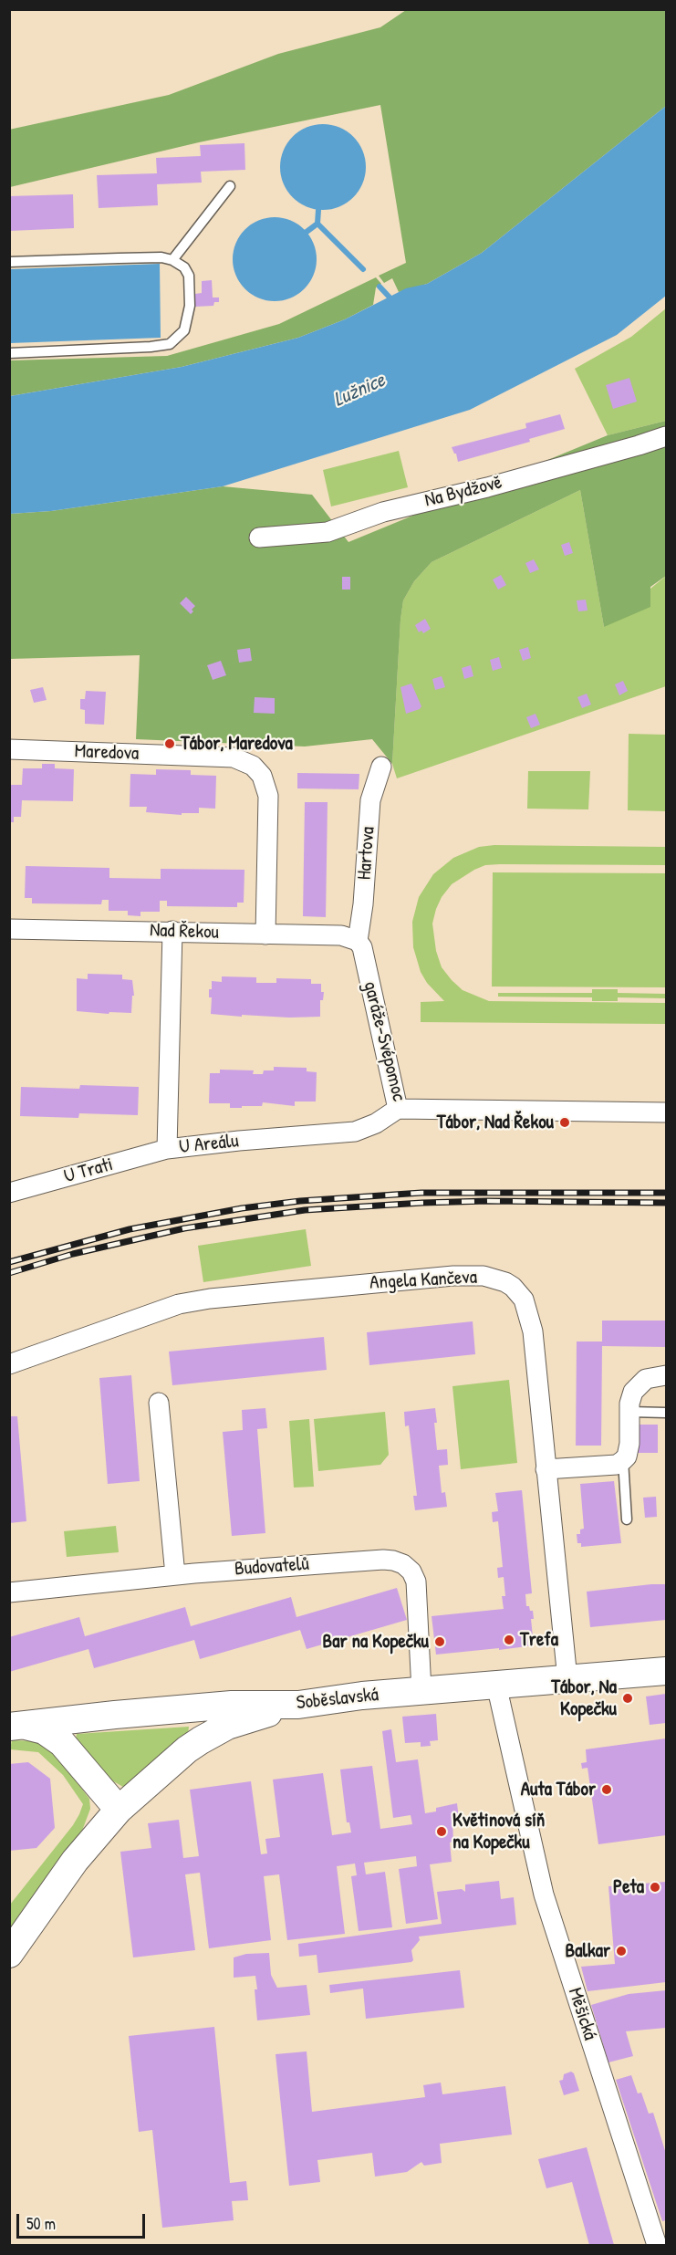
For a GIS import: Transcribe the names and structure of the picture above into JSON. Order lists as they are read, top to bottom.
{
  "streets": {
    "main road": ["Soběslavská"],
    "street": [
      "Na Bydžově",
      "Maredova",
      "Hartova",
      "Nad Řekou",
      "garáže-Svépomoc",
      "U Areálu",
      "U Trati",
      "Angela Kančeva",
      "Budovatelů",
      "Měšická"
    ]
  },
  "crossings": [
    ["Maredova", "Nad Řekou"],
    ["Hartova", "Nad Řekou"],
    ["Hartova", "garáže-Svépomoc"],
    ["Nad Řekou", "garáže-Svépomoc"],
    ["Nad Řekou", "U Areálu"],
    ["garáže-Svépomoc", "U Areálu"],
    ["U Areálu", "U Trati"],
    ["Angela Kančeva", "Soběslavská"],
    ["Budovatelů", "Soběslavská"],
    ["Soběslavská", "Měšická"]
  ],
  "water": ["Lužnice"],
  "places": [
    "Tábor, Maredova",
    "Tábor, Nad Řekou",
    "Trefa",
    "Bar na Kopečku",
    "Tábor, Na Kopečku",
    "Auta Tábor",
    "Květinová síň na Kopečku",
    "Peta",
    "Balkar"
  ],
  "scale_bar": "50 m"
}
